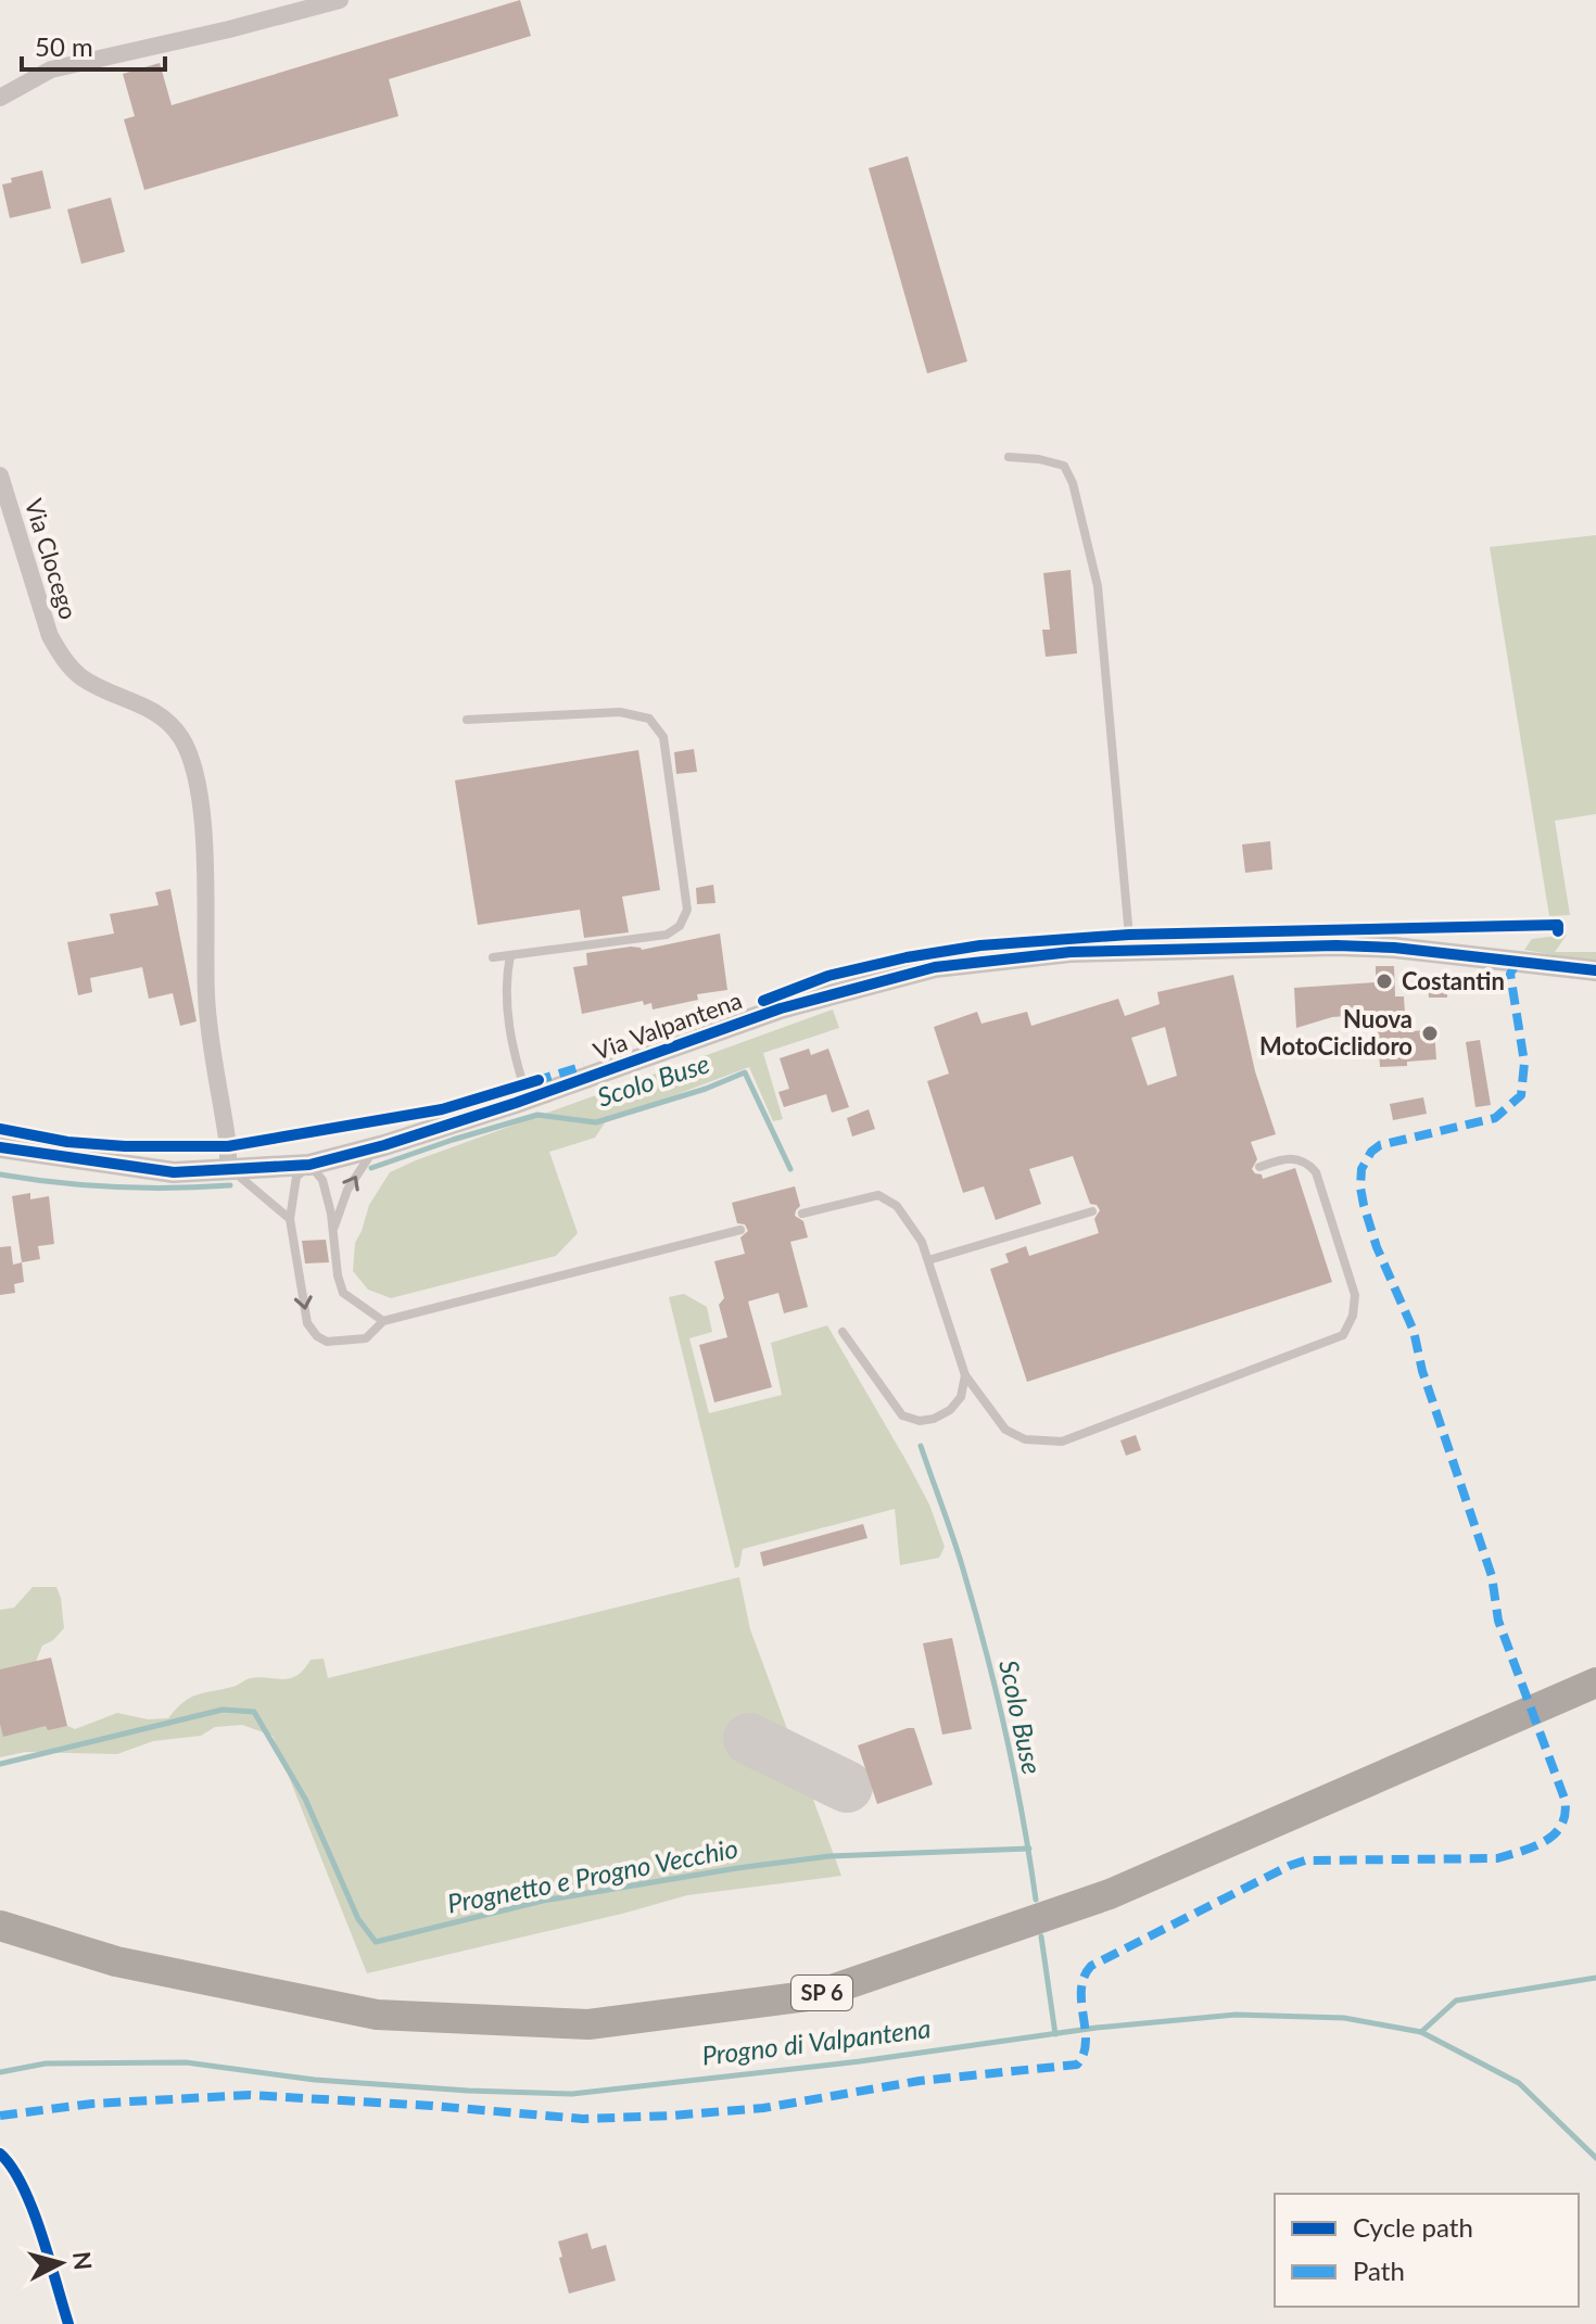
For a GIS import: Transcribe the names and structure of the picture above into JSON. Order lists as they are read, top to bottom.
{
  "streets": {
    "highway": ["SP 6"],
    "street": ["Via Clocego", "Via Valpantena"]
  },
  "crossings": [
    ["Via Clocego", "Via Valpantena"]
  ],
  "water": ["Scolo Buse", "Prognetto e Progno Vecchio", "Progno di Valpantena"],
  "places": ["Costantin", "Nuova MotoCiclidoro"],
  "legend": ["Cycle path", "Path"],
  "scale_bar": "50 m",
  "north": "right"
}
